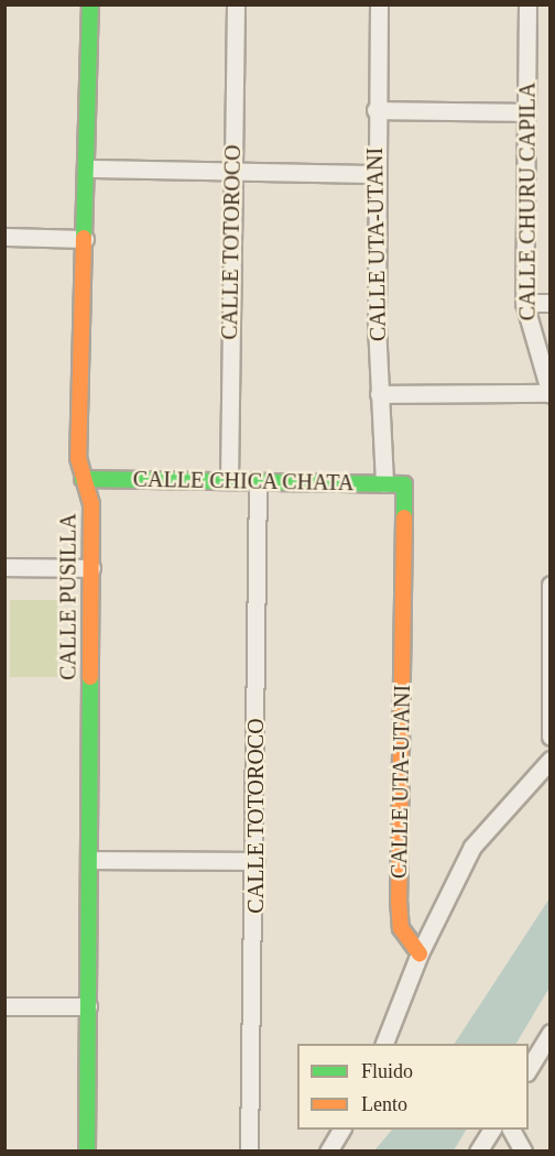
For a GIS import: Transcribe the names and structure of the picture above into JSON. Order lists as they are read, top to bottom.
{
  "streets": {
    "street": [
      "CALLE CHURU CAPILA",
      "CALLE TOTOROCO",
      "CALLE UTA-UTANI",
      "CALLE CHICA CHATA",
      "CALLE PUSILLA"
    ]
  },
  "crossings": [
    ["CALLE TOTOROCO", "CALLE CHICA CHATA"],
    ["CALLE UTA-UTANI", "CALLE CHICA CHATA"],
    ["CALLE CHICA CHATA", "CALLE PUSILLA"]
  ],
  "legend": ["Fluido", "Lento"]
}
